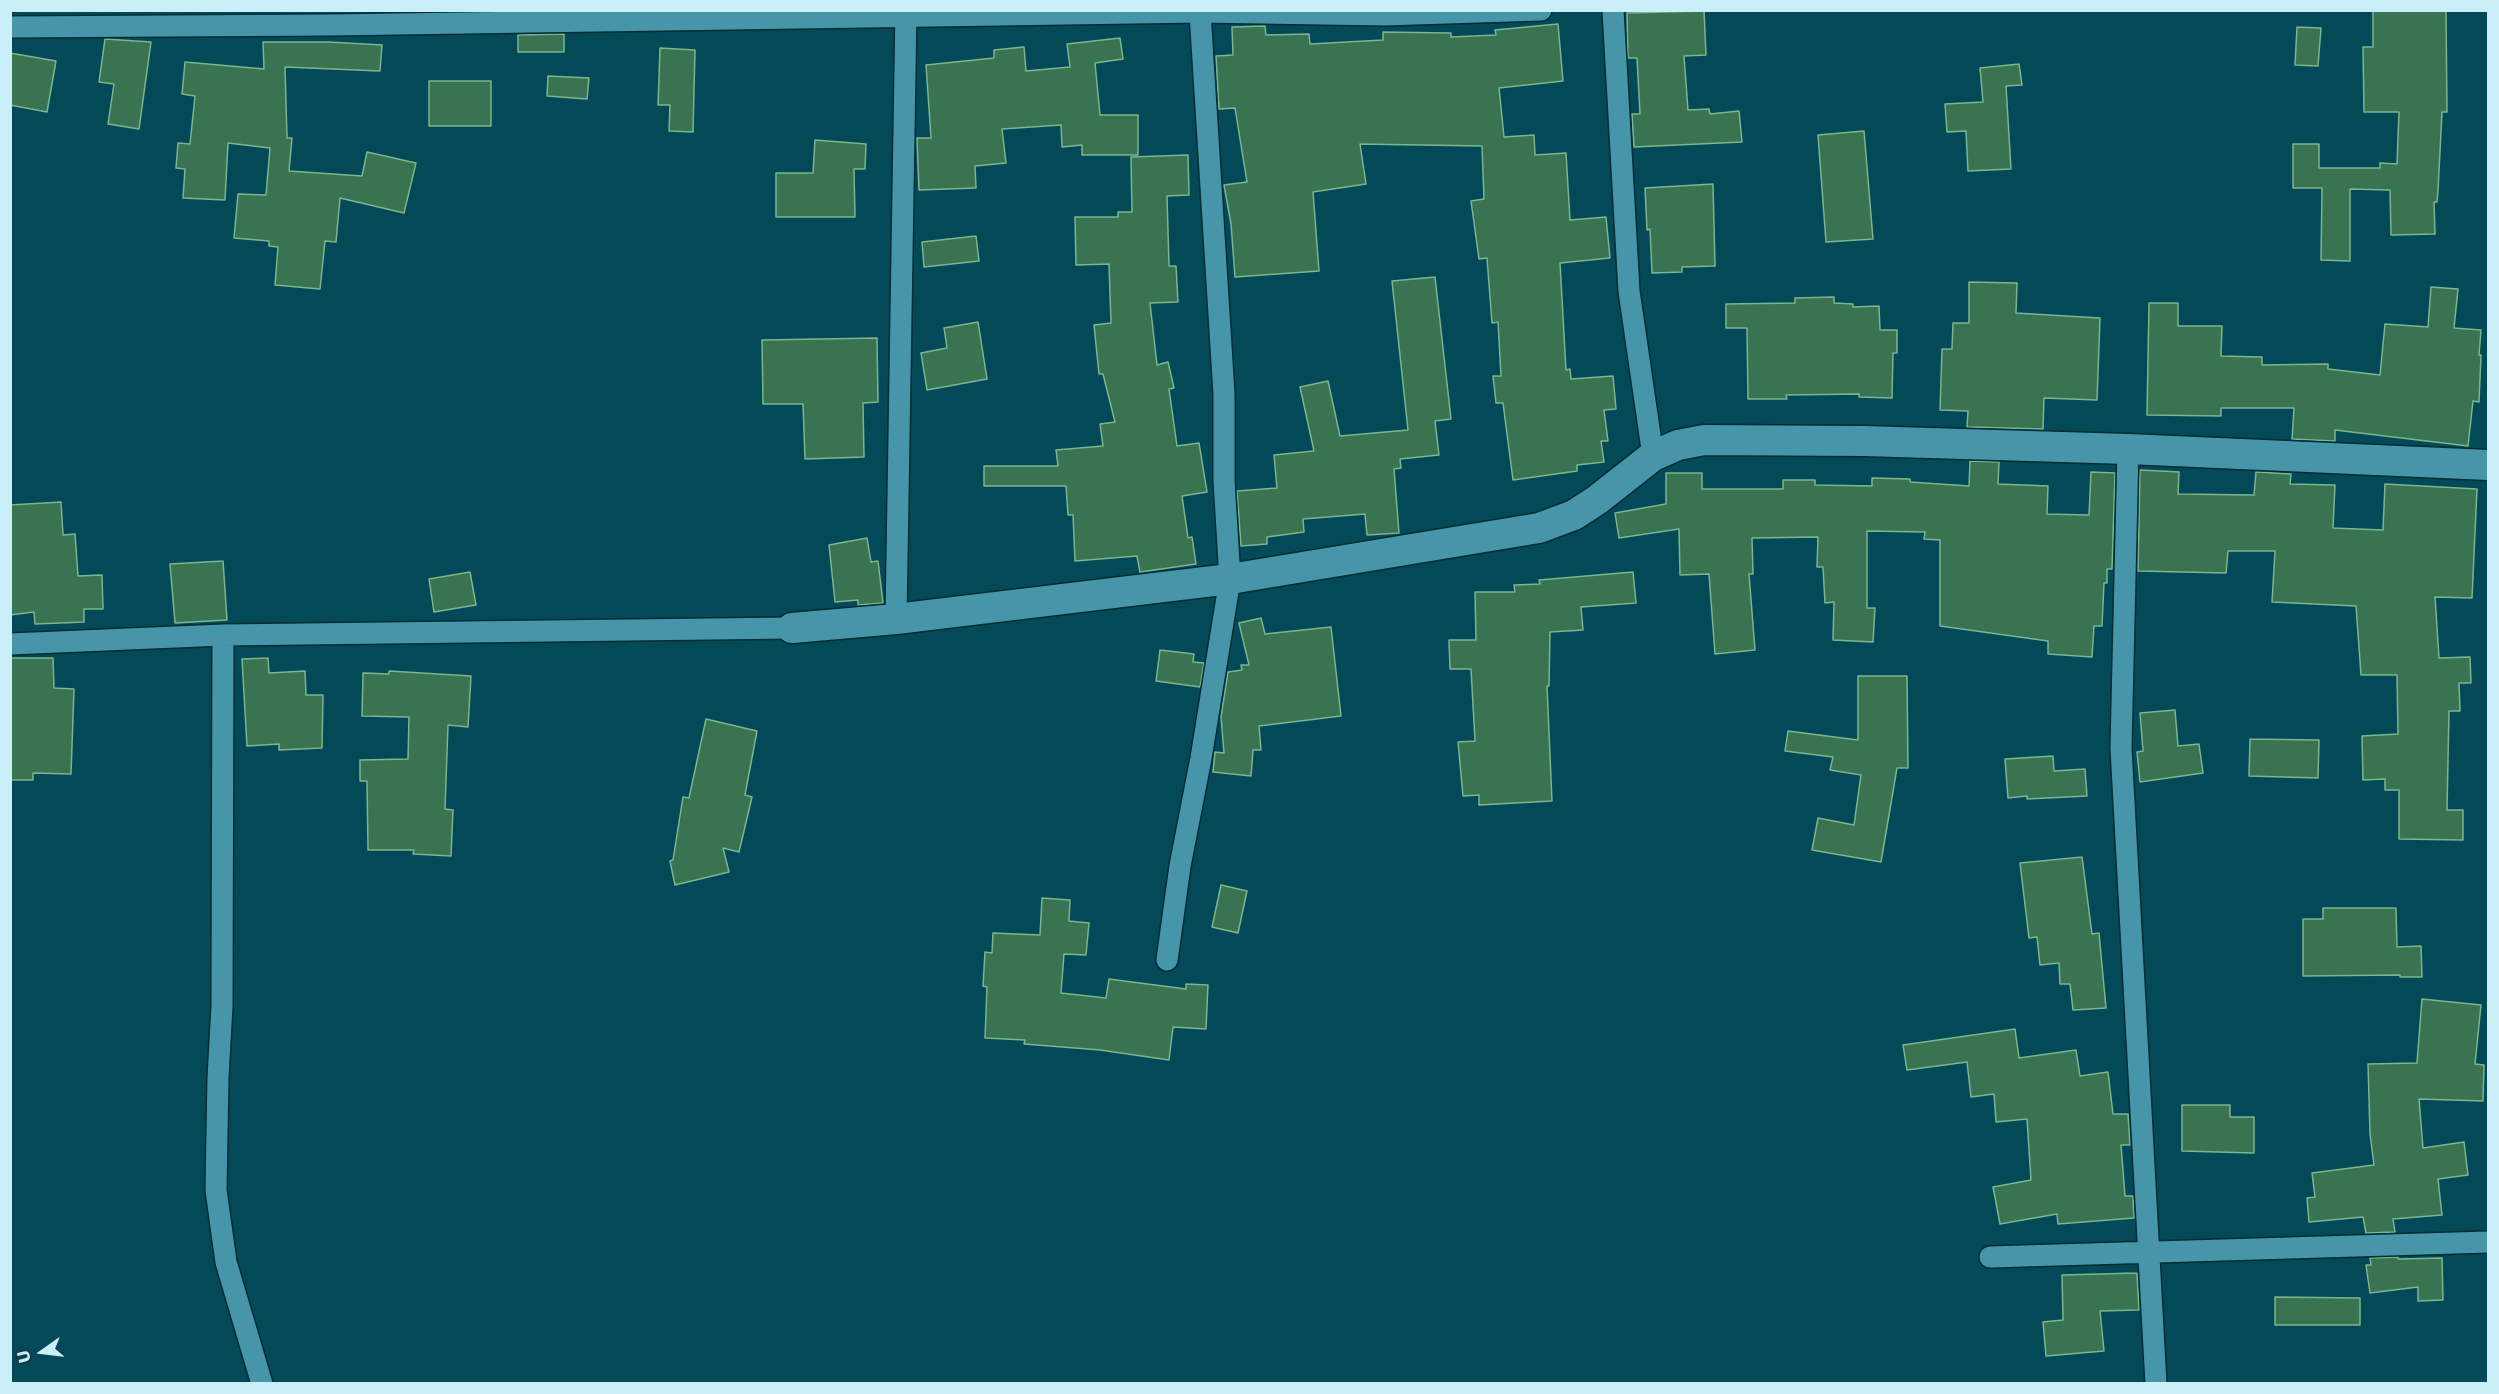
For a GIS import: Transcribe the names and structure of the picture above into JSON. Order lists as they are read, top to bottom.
{
  "north": "left"
}
